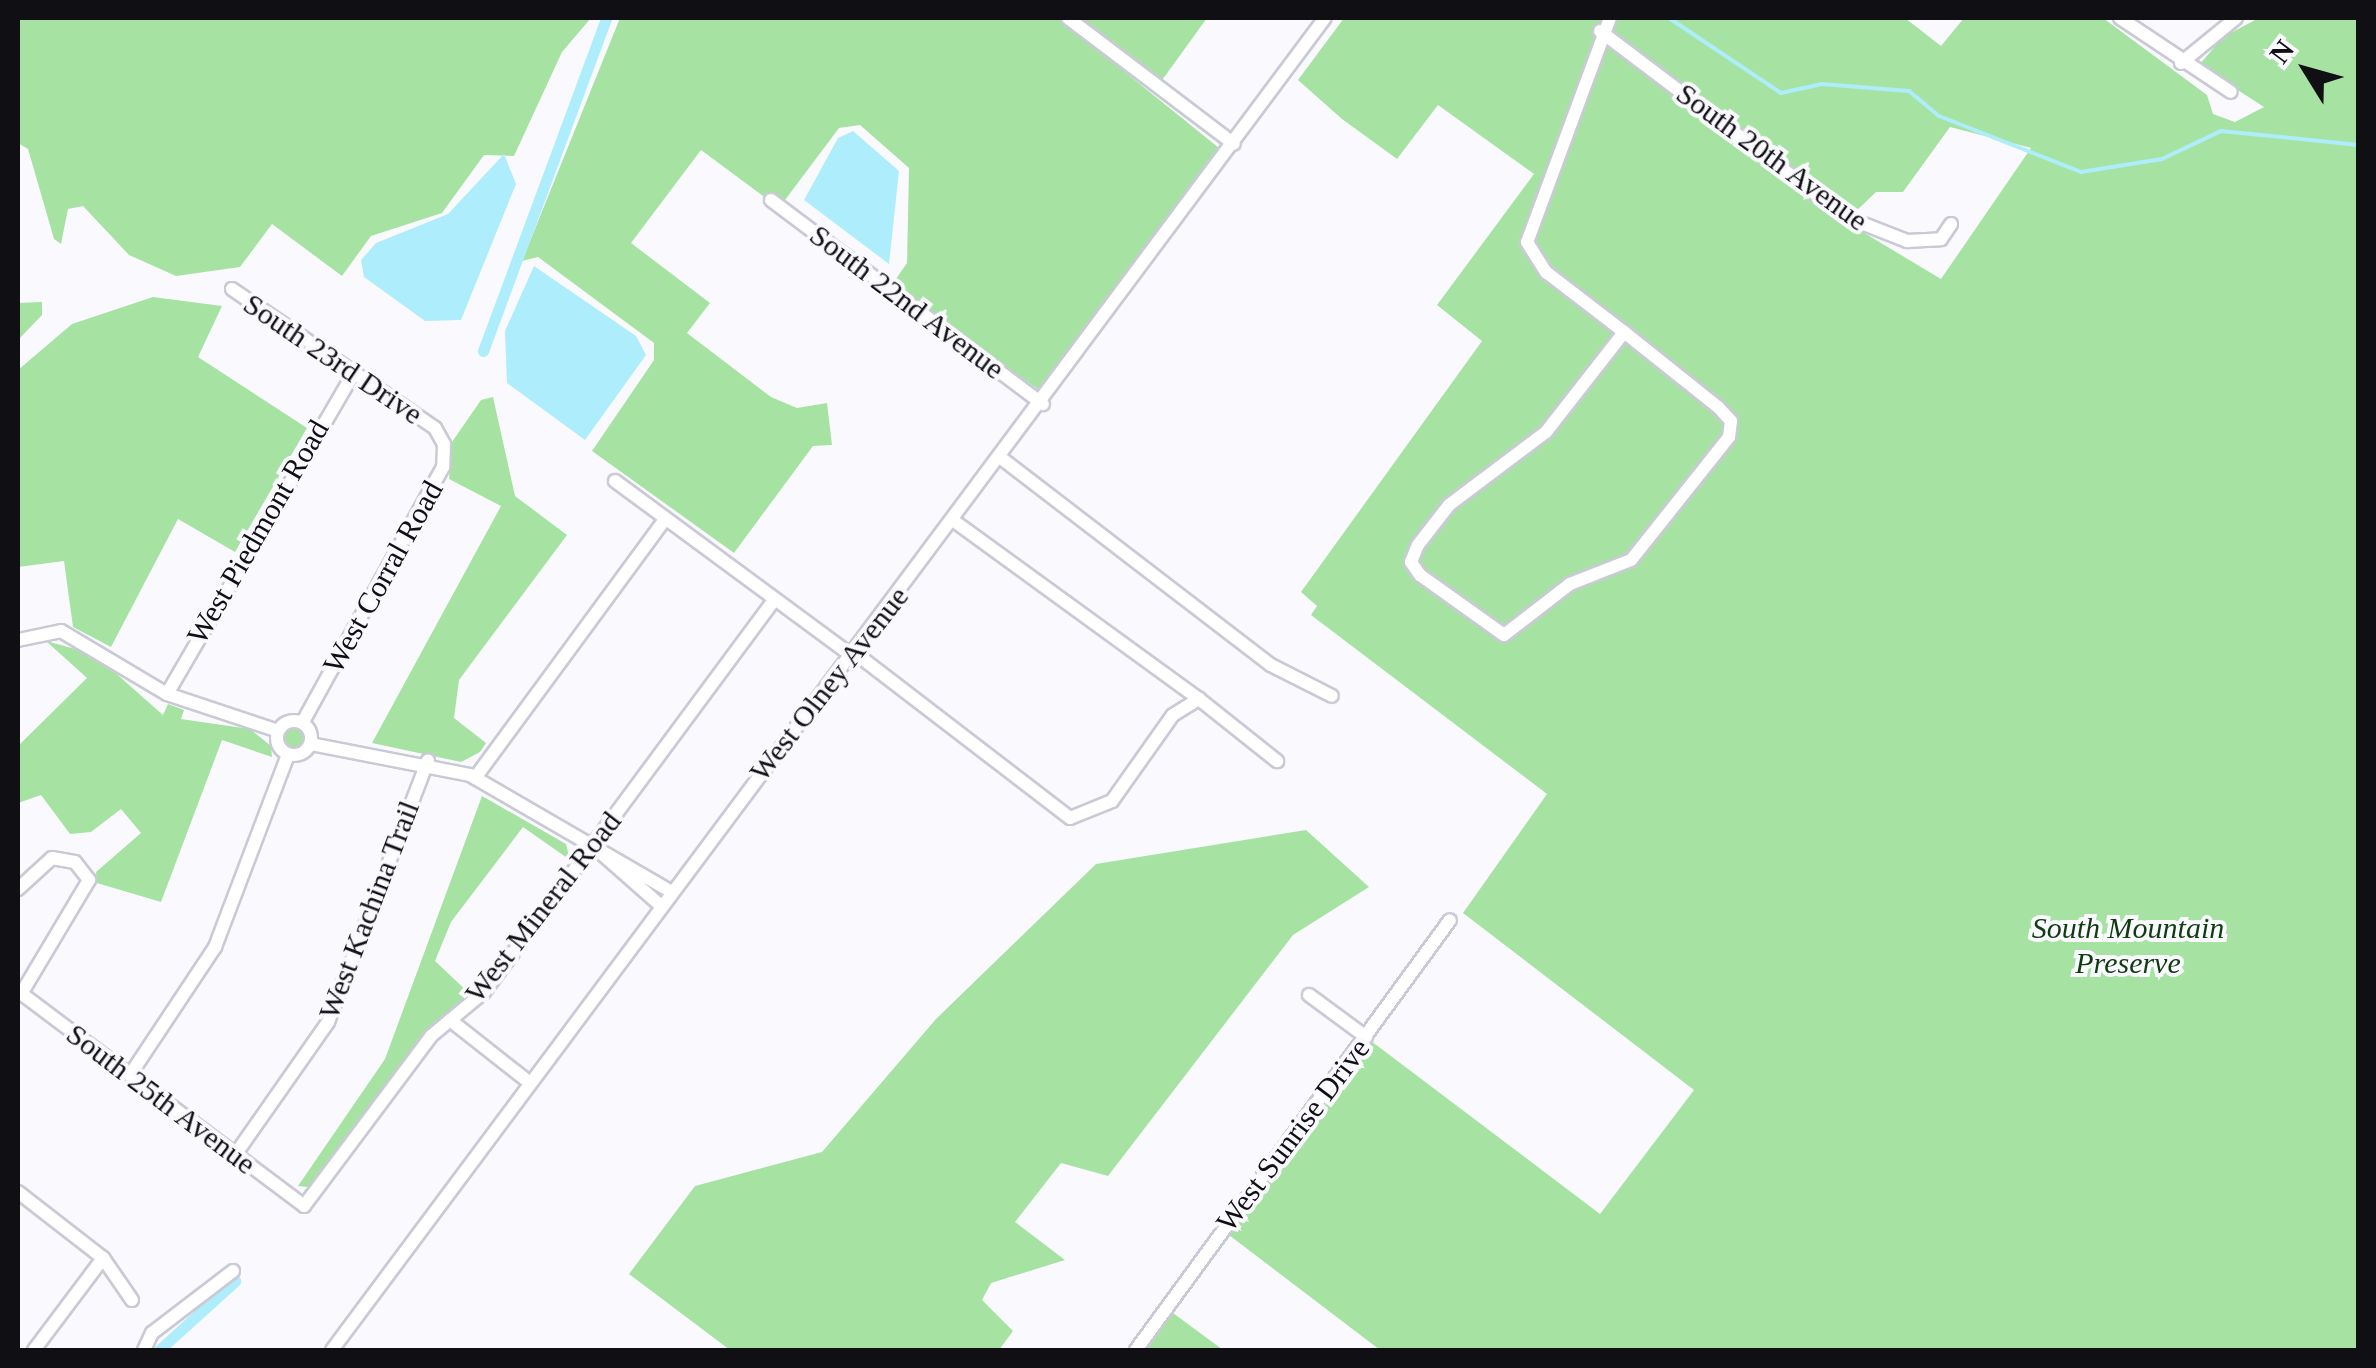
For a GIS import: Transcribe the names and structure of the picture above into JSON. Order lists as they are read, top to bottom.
{
  "streets": {
    "street": [
      "South 20th Avenue",
      "South 22nd Avenue",
      "South 23rd Drive",
      "West Piedmont Road",
      "West Corral Road",
      "West Olney Avenue",
      "West Mineral Road",
      "West Kachina Trail",
      "South 25th Avenue",
      "West Sunrise Drive"
    ]
  },
  "crossings": [
    ["South 22nd Avenue", "West Olney Avenue"],
    ["South 23rd Drive", "West Piedmont Road"],
    ["South 23rd Drive", "West Corral Road"],
    ["West Mineral Road", "South 25th Avenue"],
    ["West Kachina Trail", "South 25th Avenue"]
  ],
  "parks": ["South Mountain Preserve"],
  "north": "top left"
}
